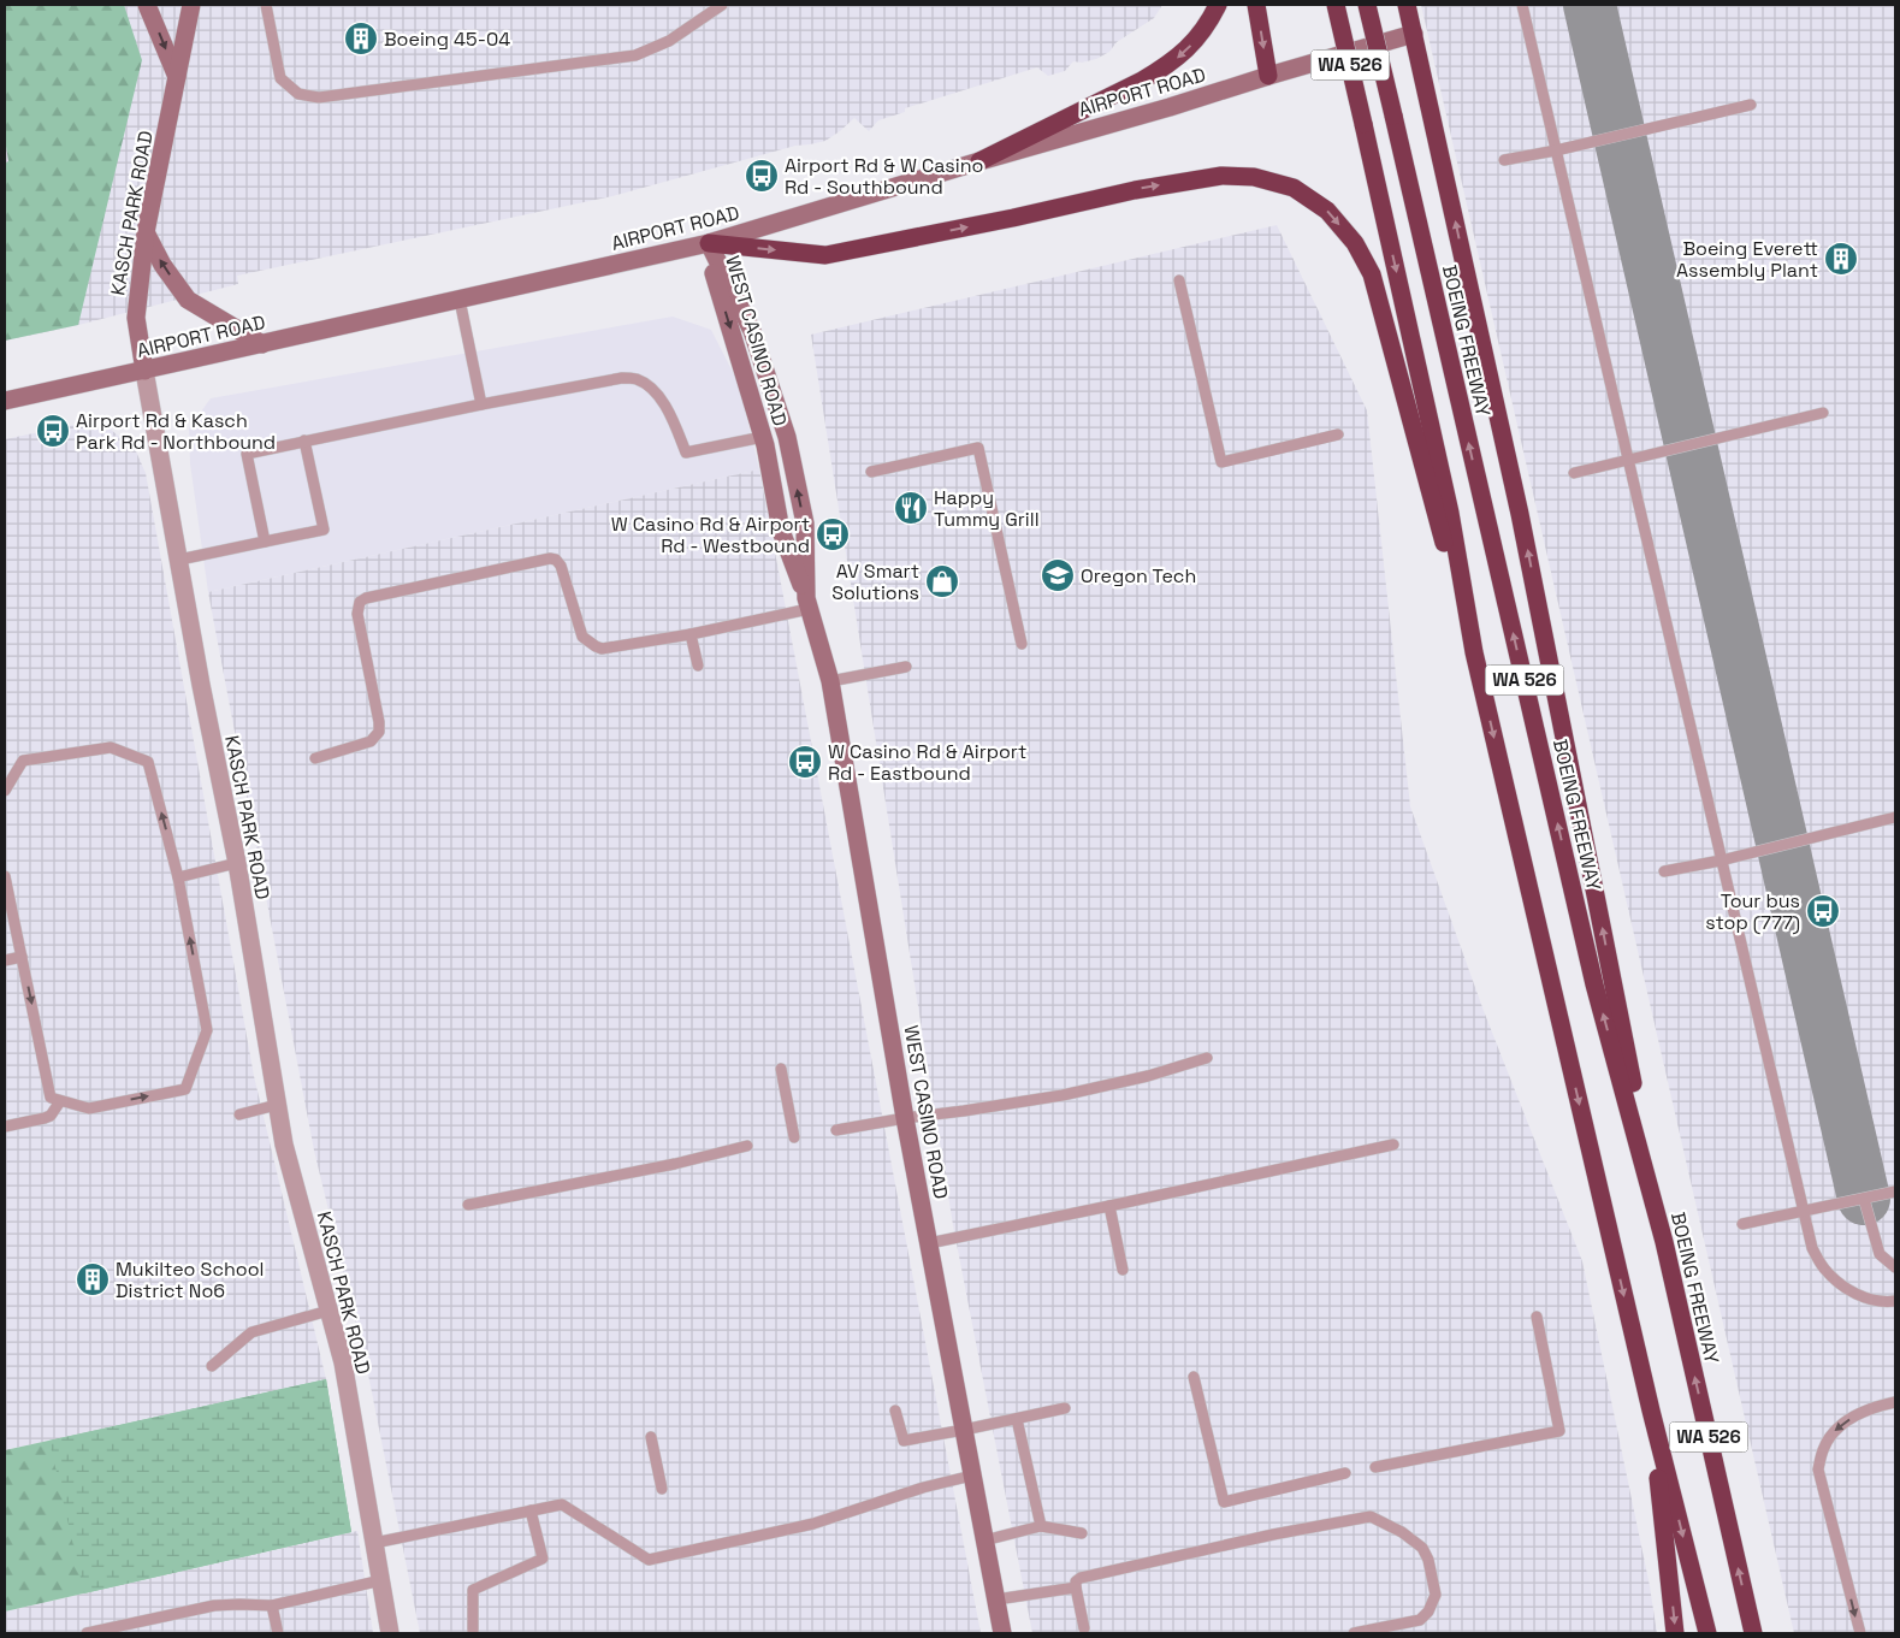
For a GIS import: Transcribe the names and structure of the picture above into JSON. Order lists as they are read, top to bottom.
{
  "streets": {
    "highway": ["WA 526", "BOEING FREEWAY"],
    "street": ["AIRPORT ROAD", "KASCH PARK ROAD", "WEST CASINO ROAD"]
  },
  "crossings": [
    ["AIRPORT ROAD", "KASCH PARK ROAD"],
    ["AIRPORT ROAD", "WEST CASINO ROAD"]
  ],
  "places": {
    "building": ["Boeing 45-04", "Boeing Everett Assembly Plant", "Mukilteo School District No6"],
    "bus stop": [
      "Airport Rd & W Casino Rd - Southbound",
      "Airport Rd & Kasch Park Rd - Northbound",
      "W Casino Rd & Airport Rd - Westbound",
      "W Casino Rd & Airport Rd - Eastbound",
      "Tour bus stop (777)"
    ],
    "restaurant": ["Happy Tummy Grill"],
    "school or university": ["Oregon Tech"],
    "shop": ["AV Smart Solutions"]
  }
}
